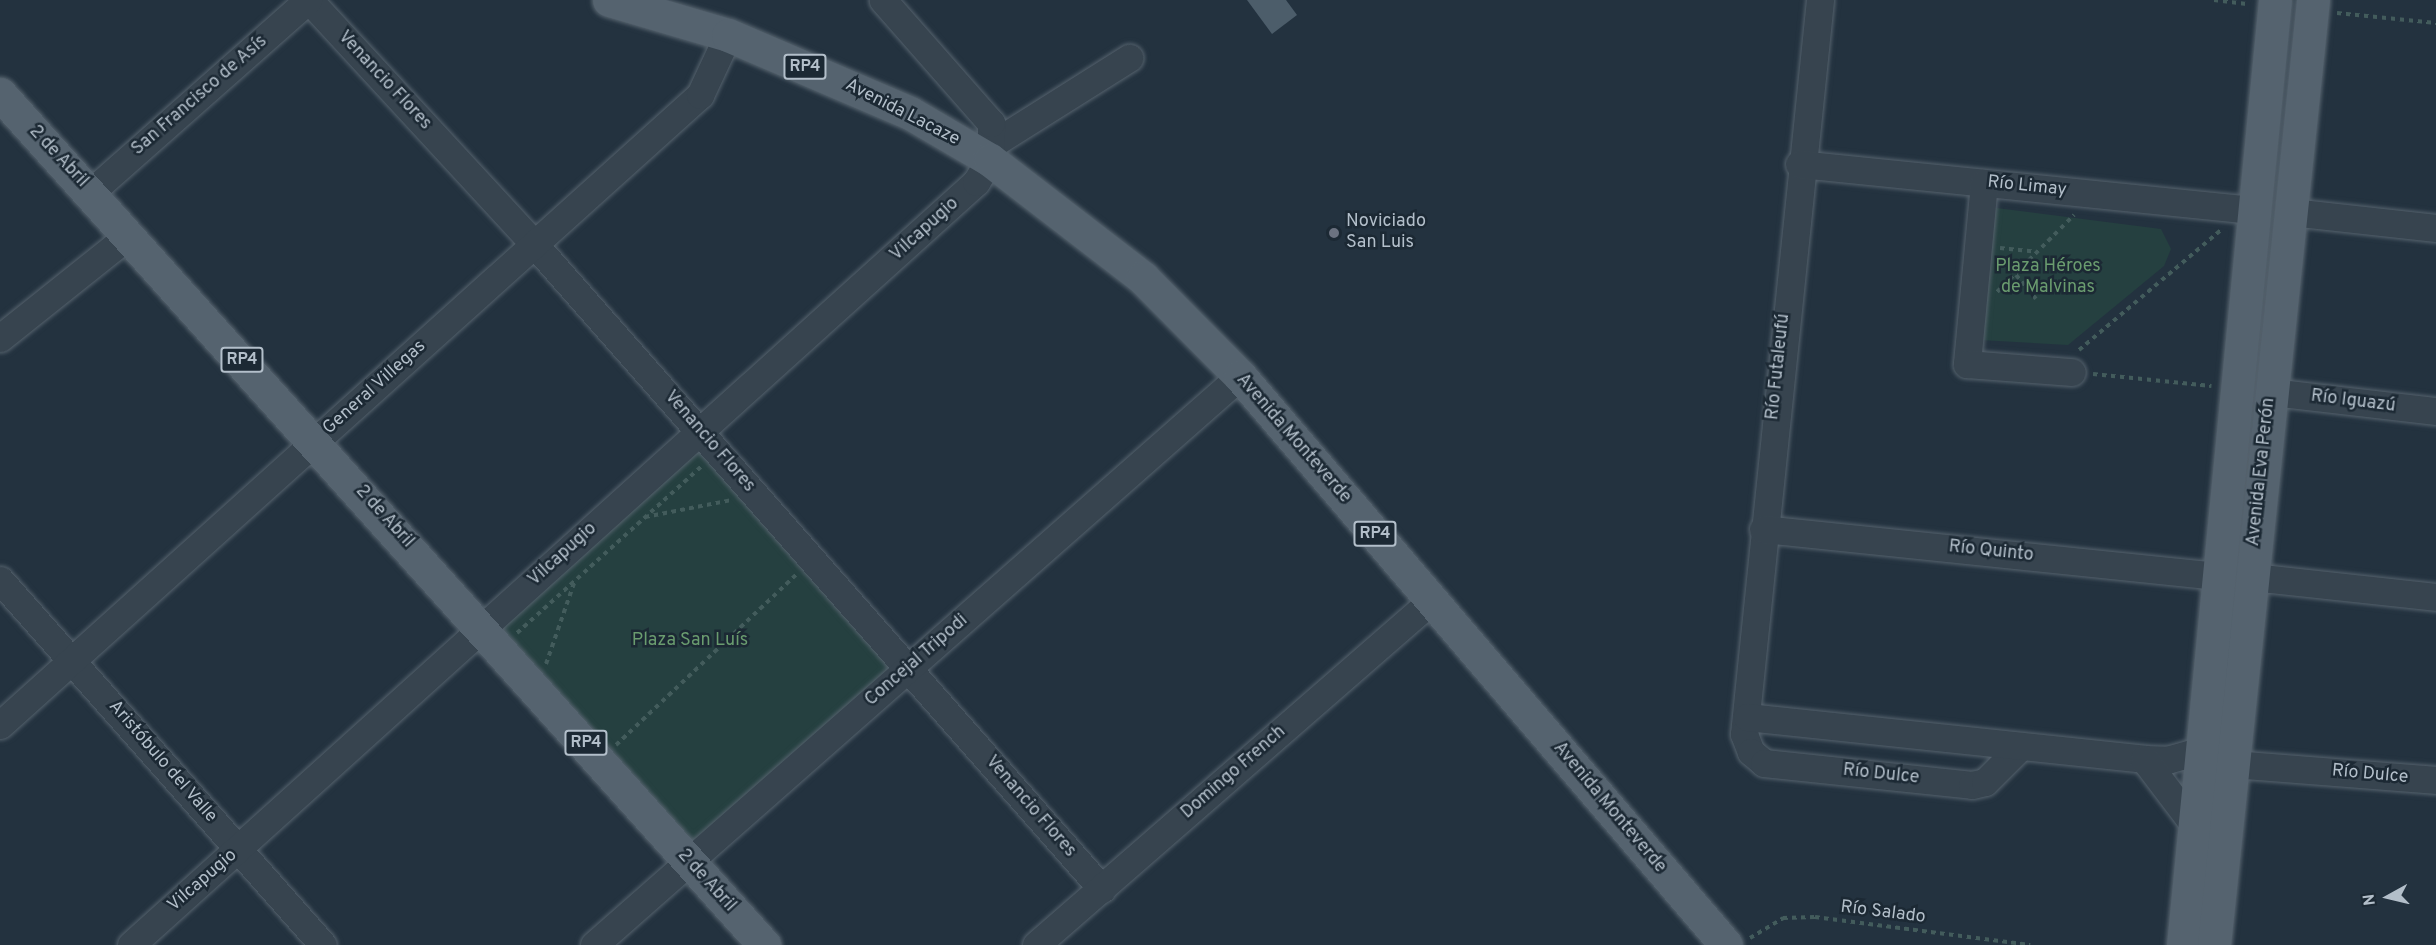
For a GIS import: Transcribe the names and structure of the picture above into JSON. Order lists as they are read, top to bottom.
{
  "streets": {
    "main road": [
      "RP4",
      "Avenida Lacaze",
      "2 de Abril",
      "Avenida Monteverde",
      "Avenida Eva Perón"
    ],
    "street": [
      "Venancio Flores",
      "San Francisco de Asís",
      "Río Limay",
      "Vilcapugio",
      "Río Futaleufú",
      "General Villegas",
      "Río Iguazú",
      "Río Quinto",
      "Concejal Tripodi",
      "Aristóbulo del Valle",
      "Domingo French",
      "Río Dulce"
    ],
    "path": ["Río Salado"]
  },
  "crossings": [
    ["Venancio Flores", "San Francisco de Asís"],
    ["Venancio Flores", "Vilcapugio"],
    ["Venancio Flores", "General Villegas"],
    ["Venancio Flores", "Concejal Tripodi"],
    ["Venancio Flores", "Domingo French"],
    ["San Francisco de Asís", "2 de Abril"],
    ["Avenida Lacaze", "Vilcapugio"],
    ["Avenida Lacaze", "General Villegas"],
    ["Avenida Lacaze", "Avenida Monteverde"],
    ["2 de Abril", "Vilcapugio"],
    ["2 de Abril", "General Villegas"],
    ["2 de Abril", "Concejal Tripodi"],
    ["Río Limay", "Río Futaleufú"],
    ["Río Limay", "Avenida Eva Perón"],
    ["Vilcapugio", "Avenida Monteverde"],
    ["Vilcapugio", "Aristóbulo del Valle"],
    ["Río Futaleufú", "Río Quinto"],
    ["Río Futaleufú", "Río Dulce"],
    ["General Villegas", "Aristóbulo del Valle"],
    ["Río Iguazú", "Avenida Eva Perón"],
    ["Avenida Monteverde", "Concejal Tripodi"],
    ["Avenida Monteverde", "Domingo French"],
    ["Avenida Eva Perón", "Río Quinto"],
    ["Avenida Eva Perón", "Río Dulce"]
  ],
  "parks": ["Plaza Héroes de Malvinas", "Plaza San Luís"],
  "places": ["Noviciado San Luis"],
  "north": "left"
}
